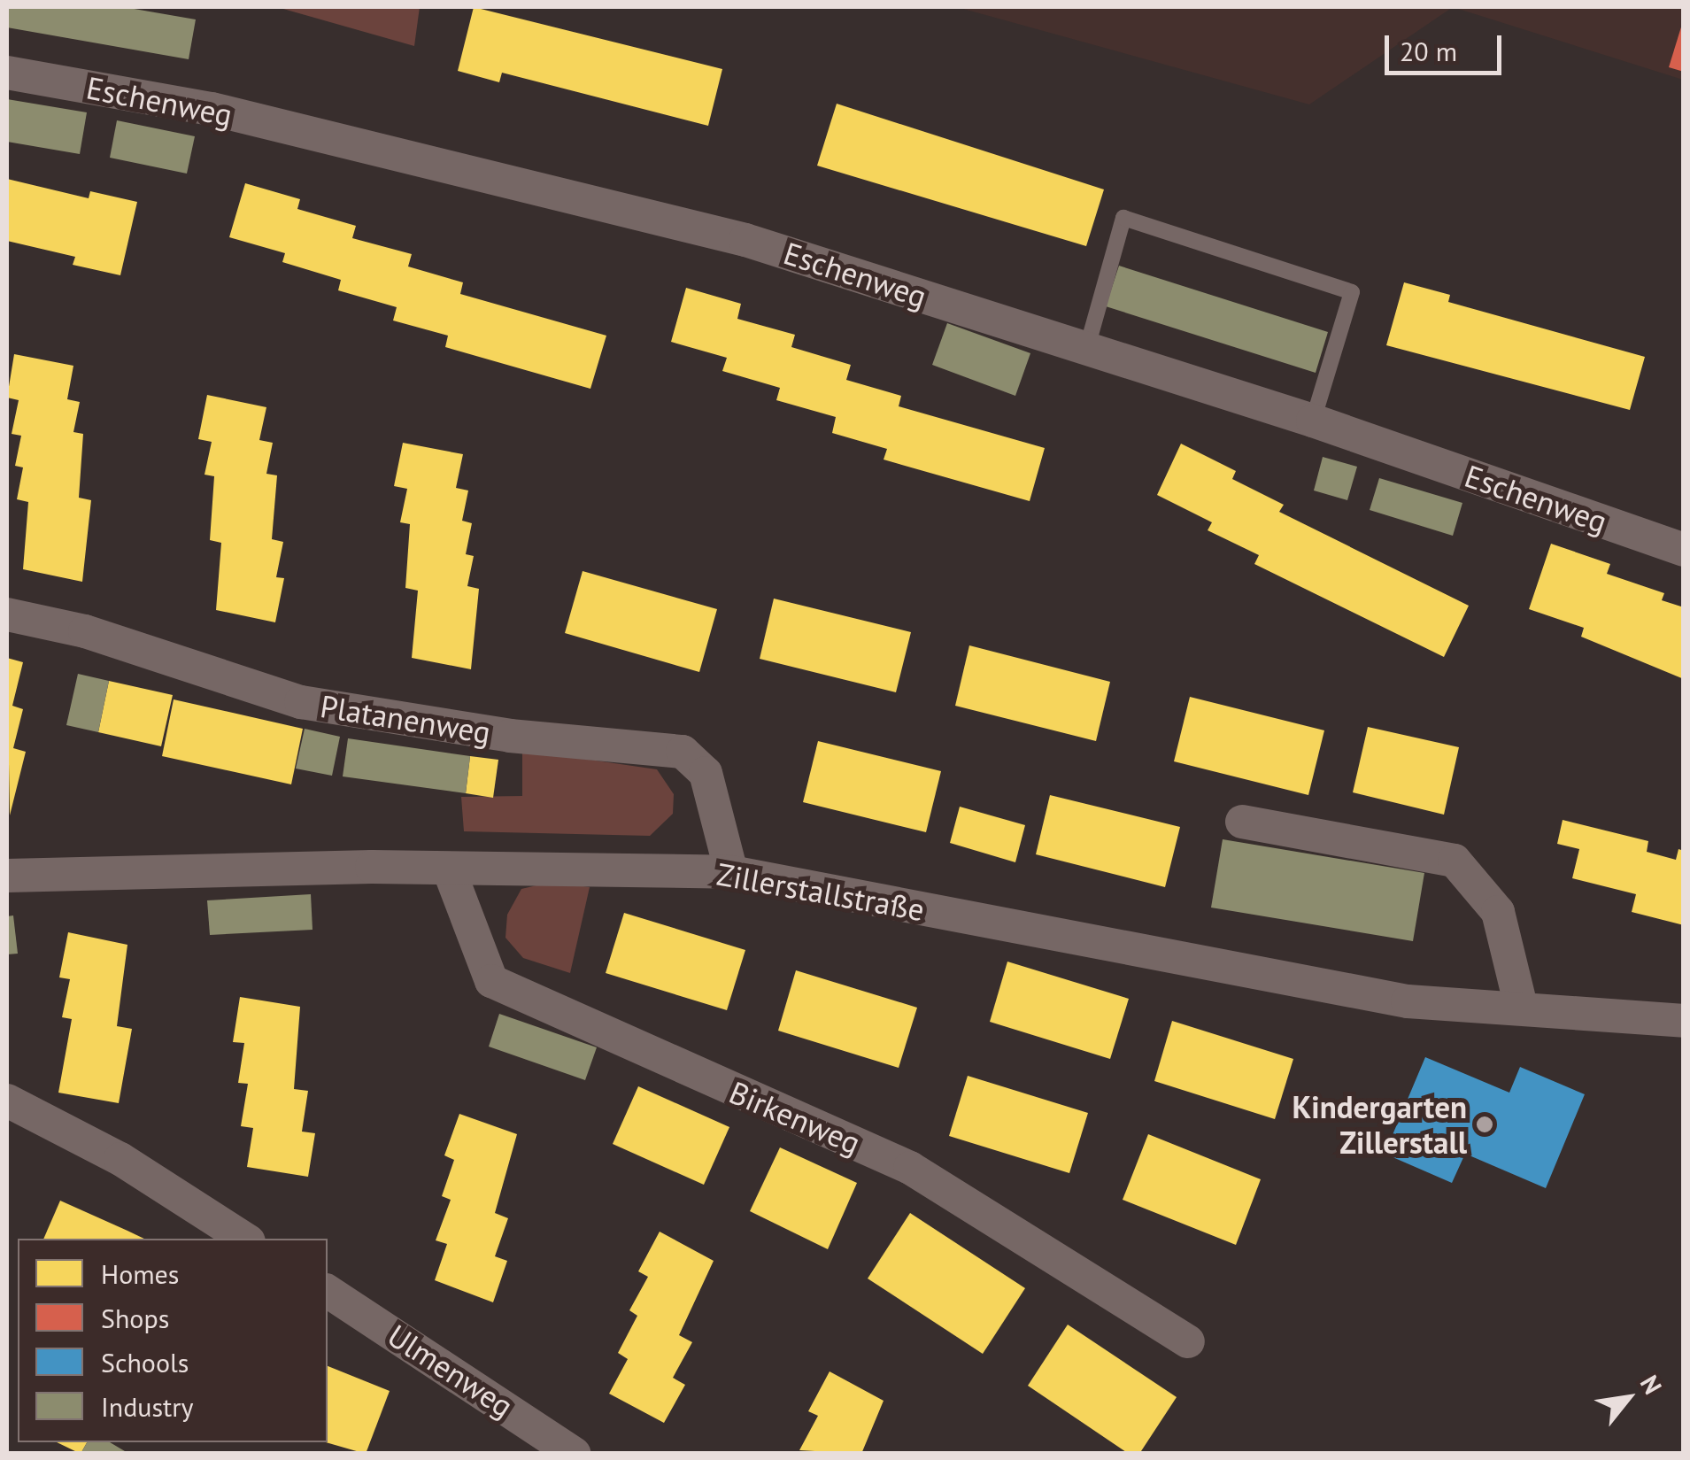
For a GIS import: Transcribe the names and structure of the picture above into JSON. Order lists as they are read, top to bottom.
{
  "streets": {
    "street": [
      "Eschenweg",
      "Platanenweg",
      "Zillerstallstraße",
      "Birkenweg",
      "Ulmenweg"
    ]
  },
  "crossings": [
    ["Platanenweg", "Zillerstallstraße"],
    ["Zillerstallstraße", "Birkenweg"]
  ],
  "places": ["Kindergarten Zillerstall"],
  "legend": [
    "Homes",
    "Shops",
    "Schools",
    "Industry"
  ],
  "scale_bar": "20 m",
  "north": "top right"
}
